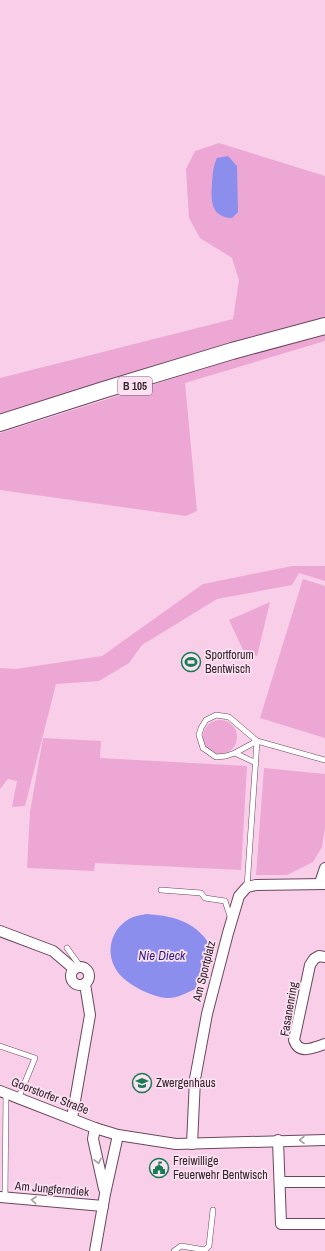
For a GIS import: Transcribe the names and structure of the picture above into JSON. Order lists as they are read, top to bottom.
{
  "streets": {
    "highway": ["B 105"],
    "street": [
      "Am Sportplatz",
      "Fasanenring",
      "Goorstorfer Straße",
      "Am Jungferndiek"
    ]
  },
  "crossings": [
    ["Goorstorfer Straße", "Am Jungferndiek"]
  ],
  "one_way": ["Am Jungferndiek"],
  "water": ["Nie Dieck"],
  "places": {
    "sports": ["Sportforum Bentwisch"],
    "school or university": ["Zwergenhaus"],
    "public building": ["Freiwillige Feuerwehr Bentwisch"]
  }
}
